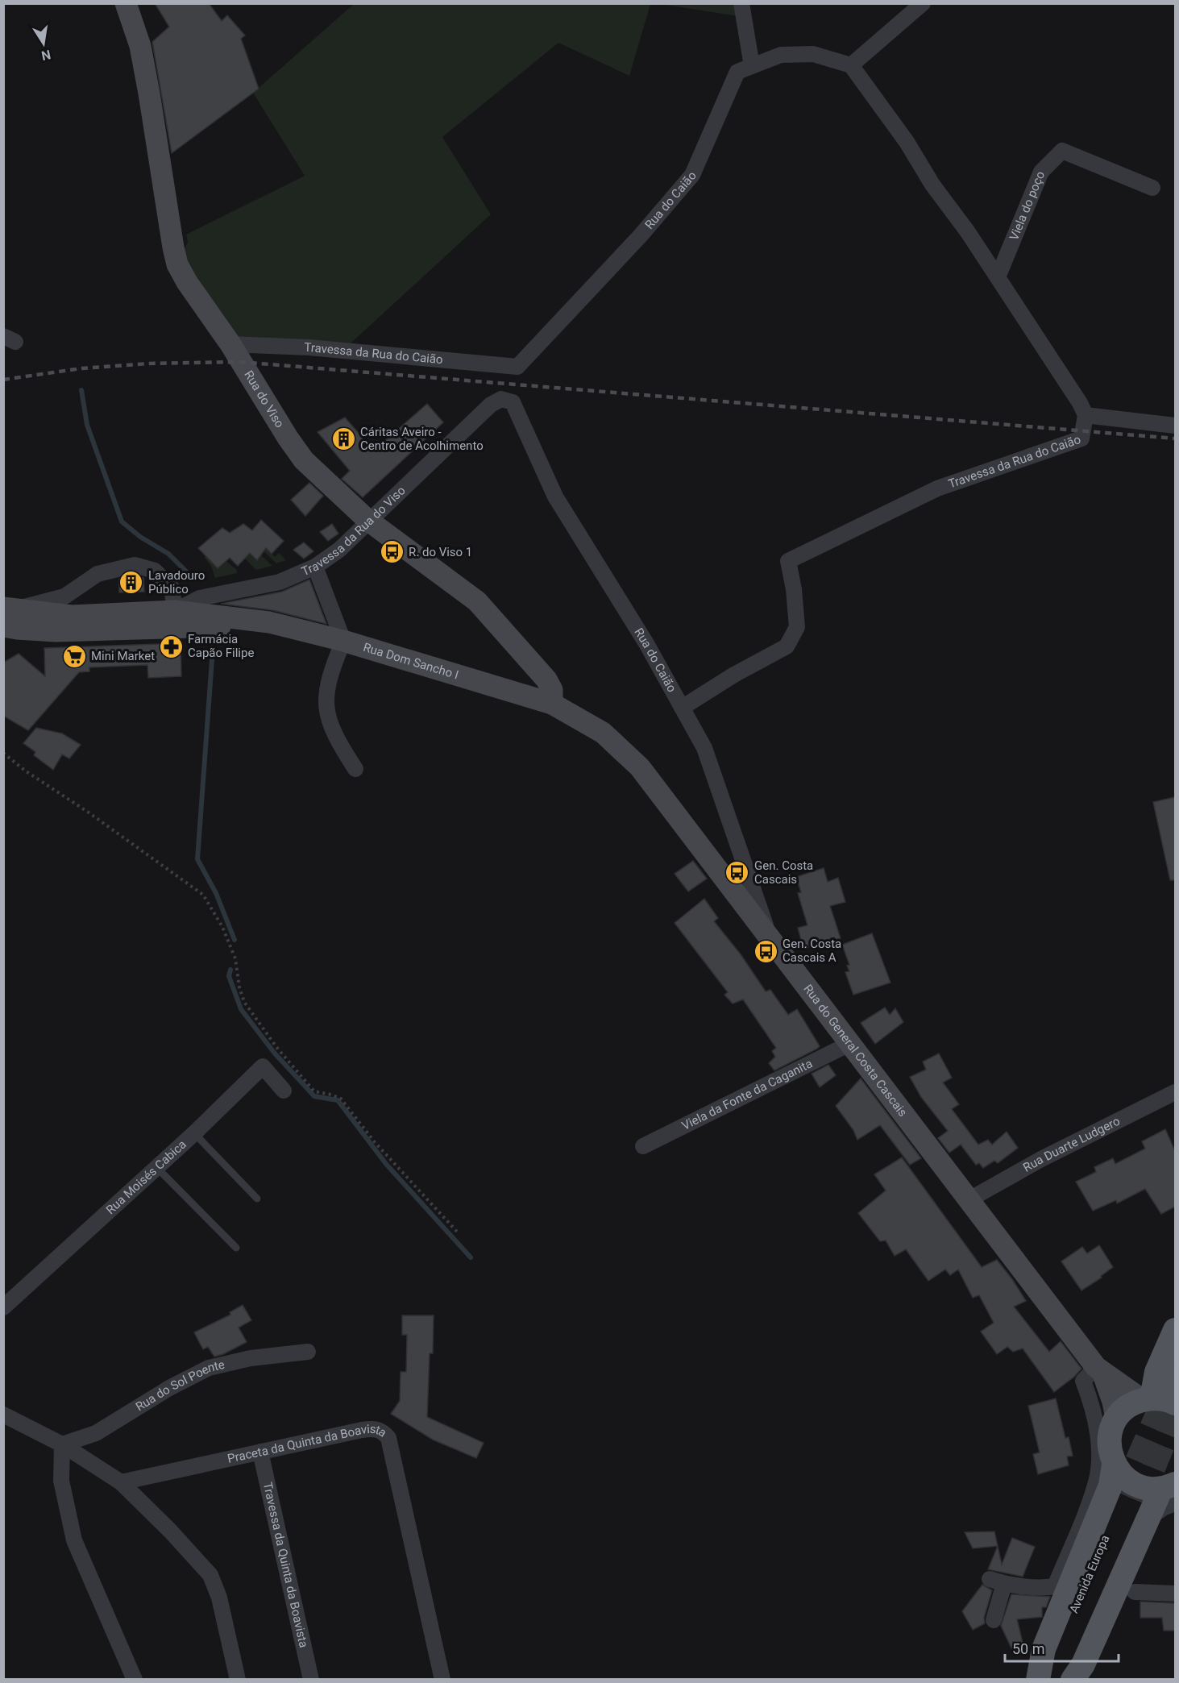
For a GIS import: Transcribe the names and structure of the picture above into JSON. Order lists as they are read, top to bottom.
{
  "streets": {
    "main road": [
      "Rua do Viso",
      "Rua Dom Sancho I",
      "Rua do General Costa Cascais",
      "Avenida Europa"
    ],
    "street": [
      "Rua do Caião",
      "Viela do poço",
      "Travessa da Rua do Caião",
      "Travessa da Rua do Viso",
      "Viela da Fonte da Caganita",
      "Rua Duarte Ludgero",
      "Rua Moisés Cabica",
      "Rua do Sol Poente",
      "Praceta da Quinta da Boavista",
      "Travessa da Quinta da Boavista"
    ]
  },
  "crossings": [
    ["Rua do Caião", "Travessa da Rua do Caião"],
    ["Rua do Caião", "Travessa da Rua do Viso"],
    ["Rua do Caião", "Rua do General Costa Cascais"],
    ["Viela do poço", "Travessa da Rua do Caião"],
    ["Travessa da Rua do Caião", "Rua do Viso"],
    ["Rua do Viso", "Travessa da Rua do Viso"],
    ["Rua do Viso", "Rua Dom Sancho I"],
    ["Rua do Viso", "Rua do General Costa Cascais"],
    ["Travessa da Rua do Viso", "Rua Dom Sancho I"],
    ["Rua Dom Sancho I", "Rua do General Costa Cascais"],
    ["Rua do General Costa Cascais", "Viela da Fonte da Caganita"],
    ["Rua do General Costa Cascais", "Rua Duarte Ludgero"],
    ["Praceta da Quinta da Boavista", "Travessa da Quinta da Boavista"]
  ],
  "places": {
    "building": ["Cáritas Aveiro - Centro de Acolhimento", "Lavadouro Público"],
    "bus stop": ["R. do Viso 1", "Gen. Costa Cascais", "Gen. Costa Cascais A"],
    "pharmacy": ["Farmácia Capão Filipe"],
    "supermarket": ["Mini Market"]
  },
  "scale_bar": "50 m",
  "north": "bottom"
}
